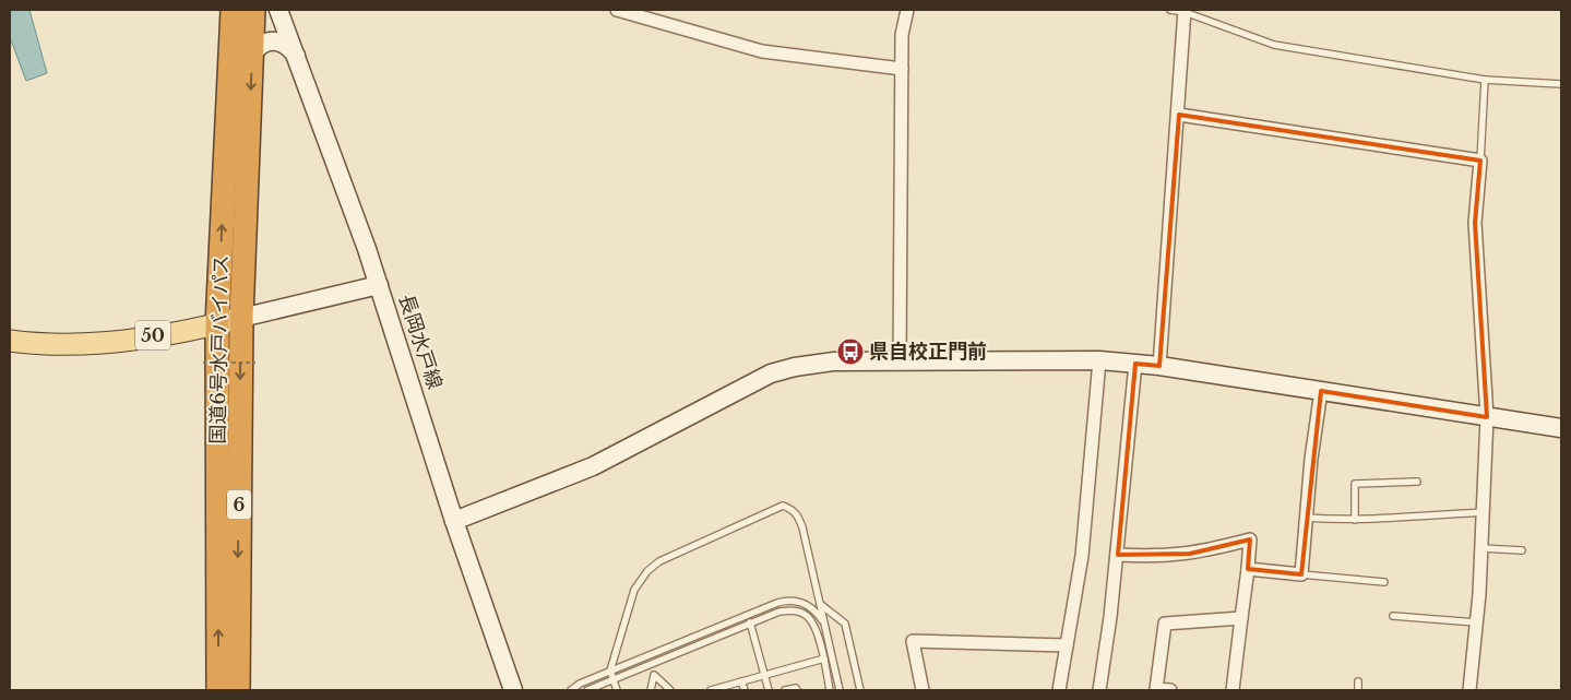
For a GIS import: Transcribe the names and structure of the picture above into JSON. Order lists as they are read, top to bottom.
{
  "streets": {
    "highway": ["国道6号水戸バイパス", "6"],
    "main road": ["50"],
    "street": ["長岡水戸線"]
  },
  "crossings": [
    ["50", "国道6号水戸バイパス"]
  ],
  "places": {
    "bus stop": ["県自校正門前"]
  }
}
